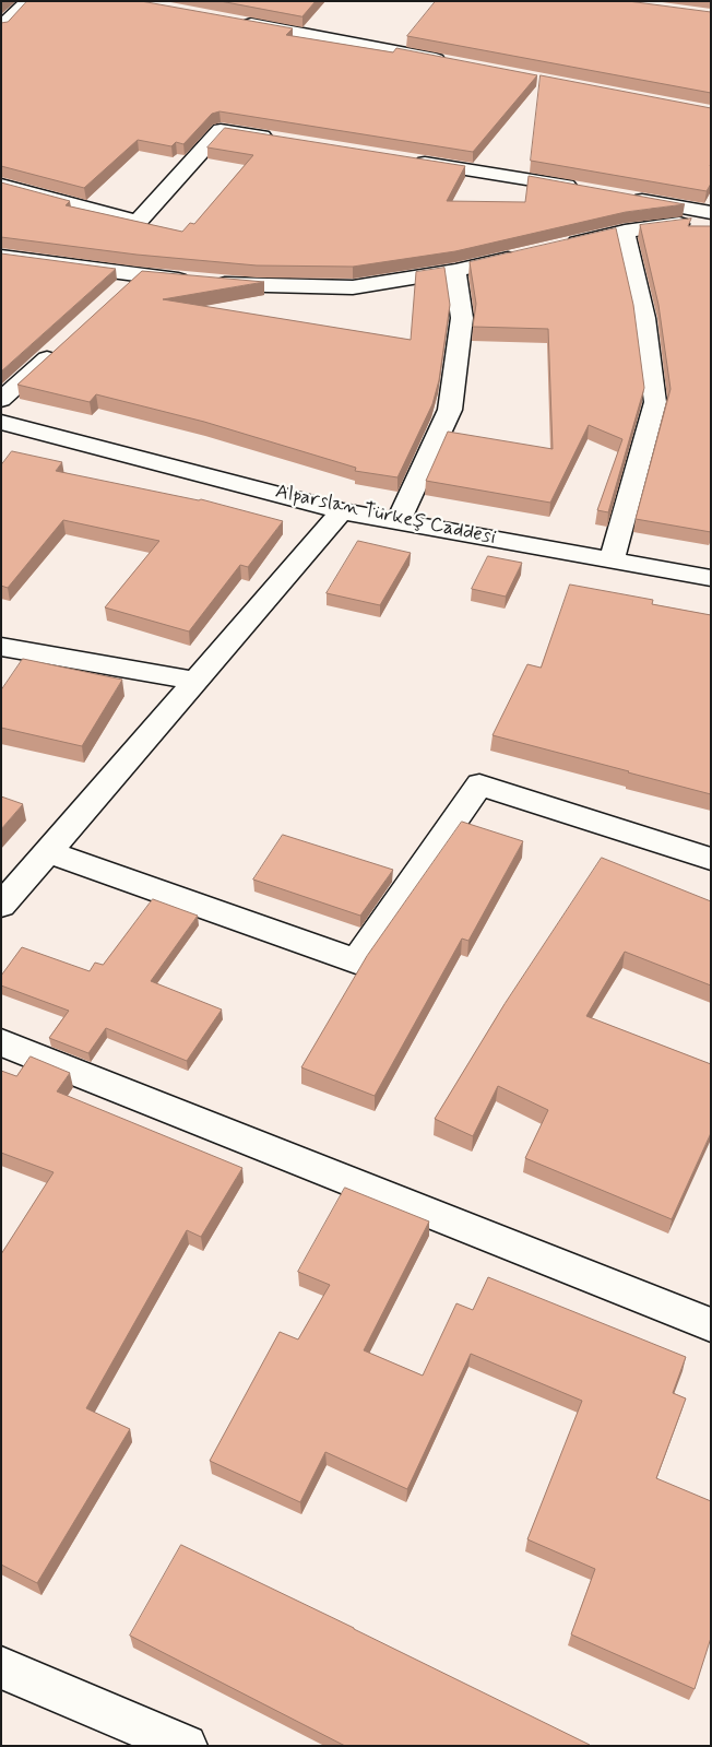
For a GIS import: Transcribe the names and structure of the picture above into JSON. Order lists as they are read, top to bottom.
{
  "streets": {
    "street": ["Alparslan Türkeş Caddesi"]
  }
}
